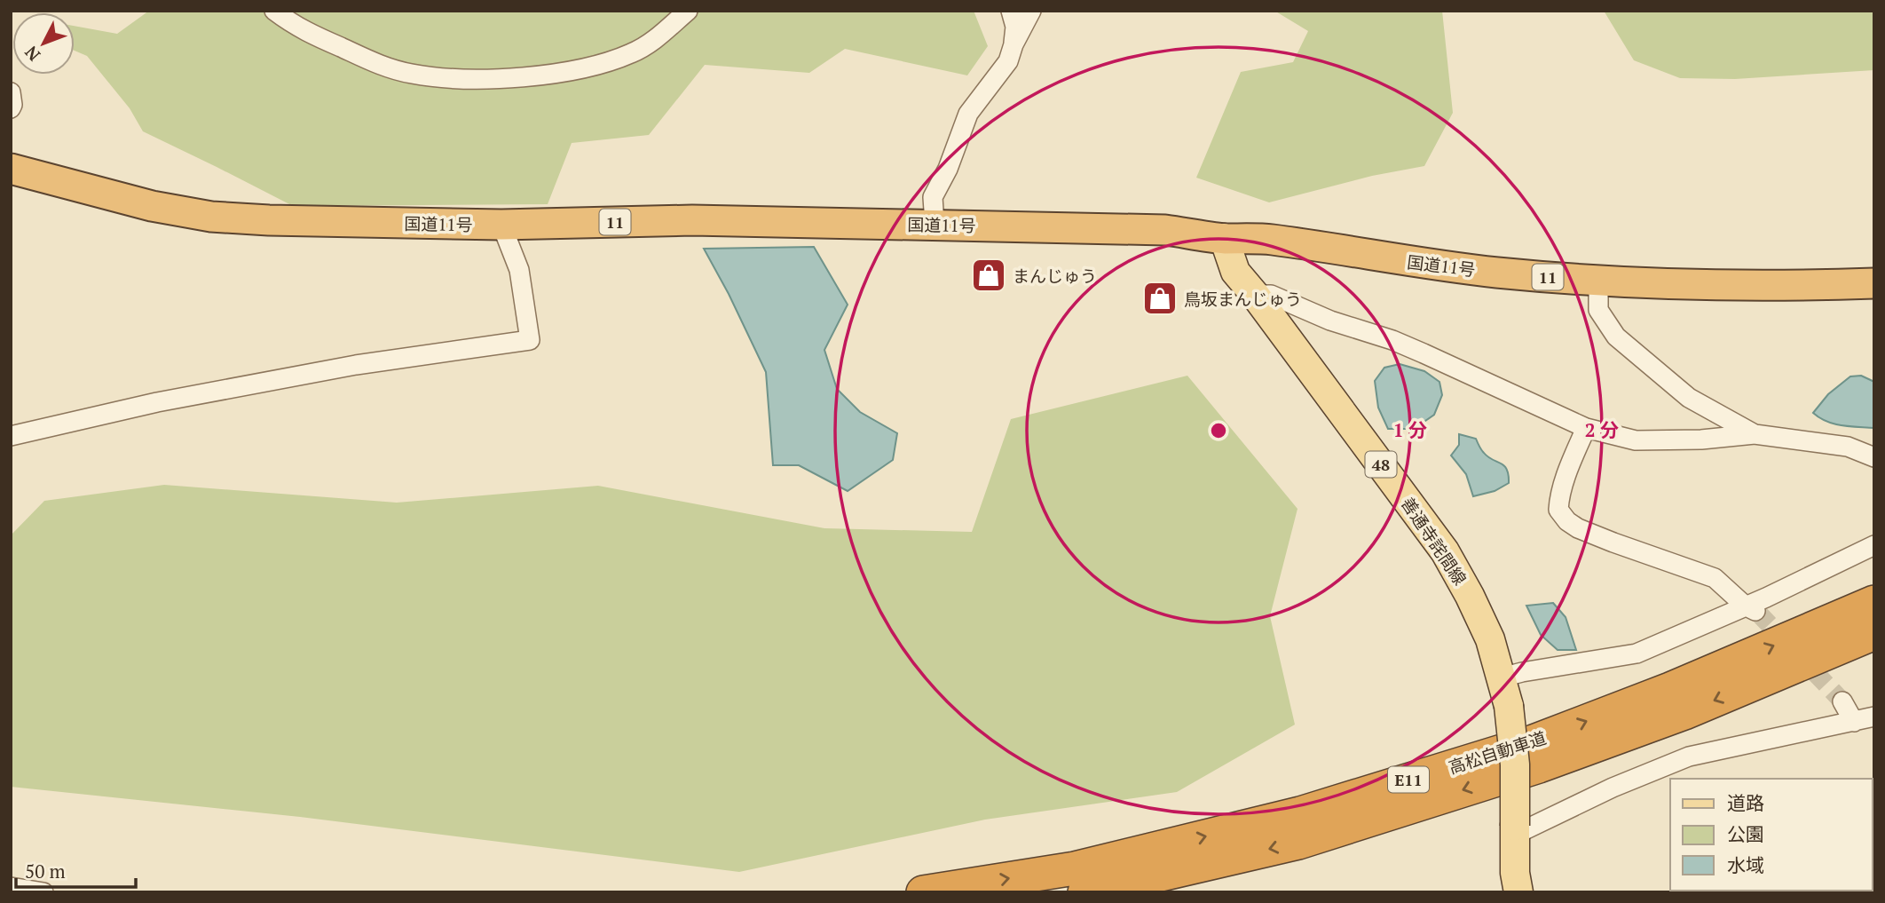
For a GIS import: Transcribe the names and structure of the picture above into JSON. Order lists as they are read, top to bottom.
{
  "streets": {
    "highway": [
      "11",
      "国道11号",
      "高松自動車道",
      "E11"
    ],
    "main road": ["48", "善通寺詫間線"]
  },
  "crossings": [
    ["国道11号", "善通寺詫間線"]
  ],
  "places": {
    "shop": ["まんじゅう", "鳥坂まんじゅう"]
  },
  "legend": ["道路", "公園", "水域"],
  "scale_bar": "50 m",
  "north": "bottom left",
  "rings": ["1 分", "2 分"]
}
